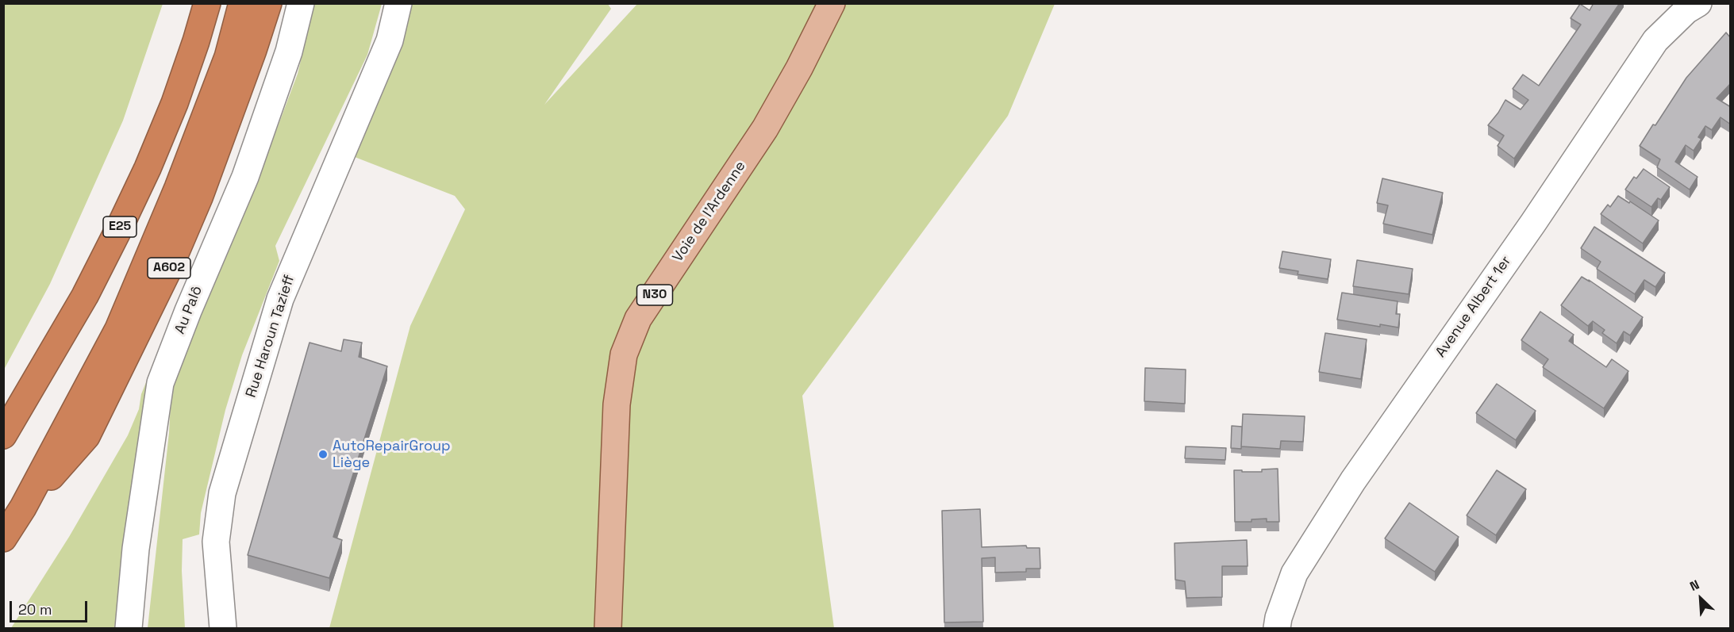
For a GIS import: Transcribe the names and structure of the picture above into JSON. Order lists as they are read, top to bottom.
{
  "streets": {
    "highway": ["E25", "A602"],
    "main road": ["Voie de l'Ardenne", "N30"],
    "street": ["Avenue Albert 1er", "Au Palô", "Rue Haroun Tazieff"]
  },
  "crossings": [
    ["E25", "A602"]
  ],
  "places": ["AutoRepairGroup Liège"],
  "scale_bar": "20 m",
  "north": "top left"
}
